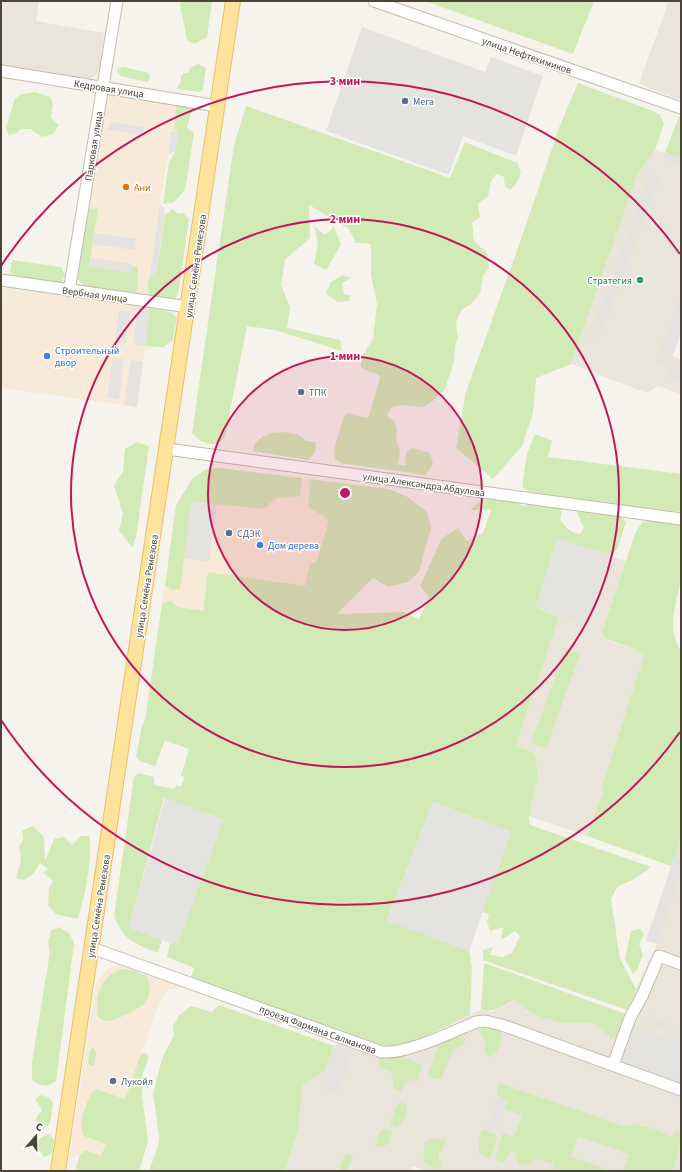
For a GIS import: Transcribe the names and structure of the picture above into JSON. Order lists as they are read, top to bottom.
{
  "streets": {
    "main road": ["улица Семёна Ремезова"],
    "street": [
      "улица Нефтехимиков",
      "Кедровая улица",
      "Парковая улица",
      "Вербная улица",
      "улица Александра Абдулова",
      "проезд Фармана Салманова"
    ]
  },
  "crossings": [
    ["Кедровая улица", "Парковая улица"],
    ["Кедровая улица", "улица Семёна Ремезова"],
    ["Парковая улица", "Вербная улица"],
    ["улица Семёна Ремезова", "Вербная улица"],
    ["улица Семёна Ремезова", "улица Александра Абдулова"],
    ["улица Семёна Ремезова", "проезд Фармана Салманова"]
  ],
  "places": [
    "Мега",
    "Ани",
    "Стратегия",
    "Строительный двор",
    "ТПК",
    "СДЭК",
    "Дом дерева",
    "Лукойл"
  ],
  "north": "top",
  "rings": ["3 мин", "2 мин", "1 мин"]
}
